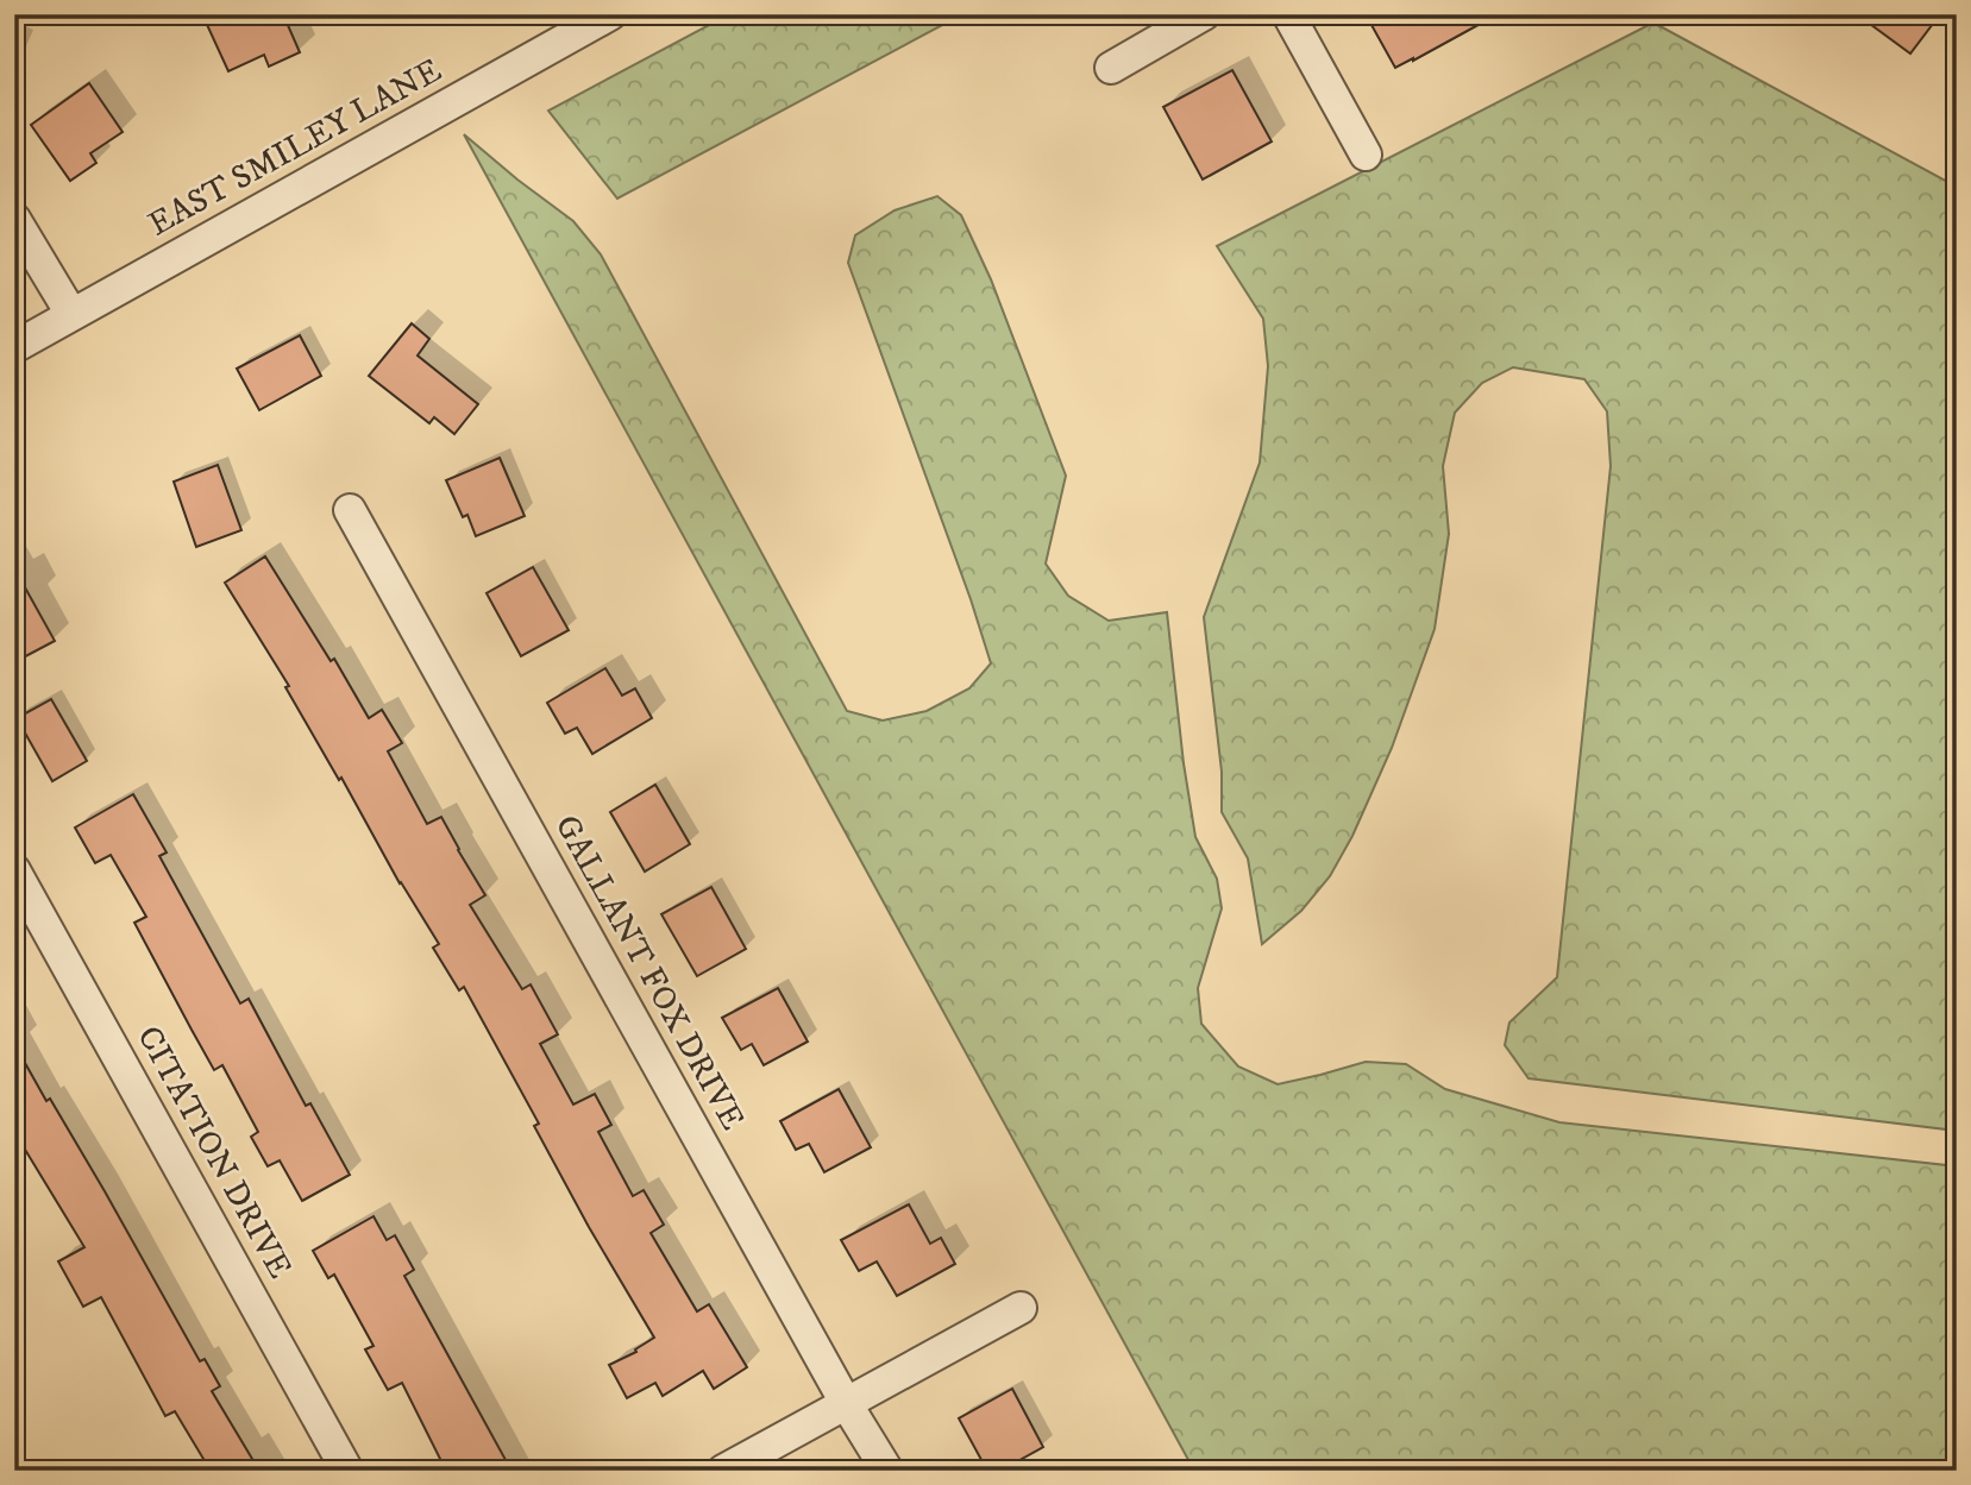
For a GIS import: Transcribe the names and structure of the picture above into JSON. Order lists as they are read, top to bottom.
{
  "streets": {
    "street": ["EAST SMILEY LANE", "GALLANT FOX DRIVE", "CITATION DRIVE"]
  }
}
